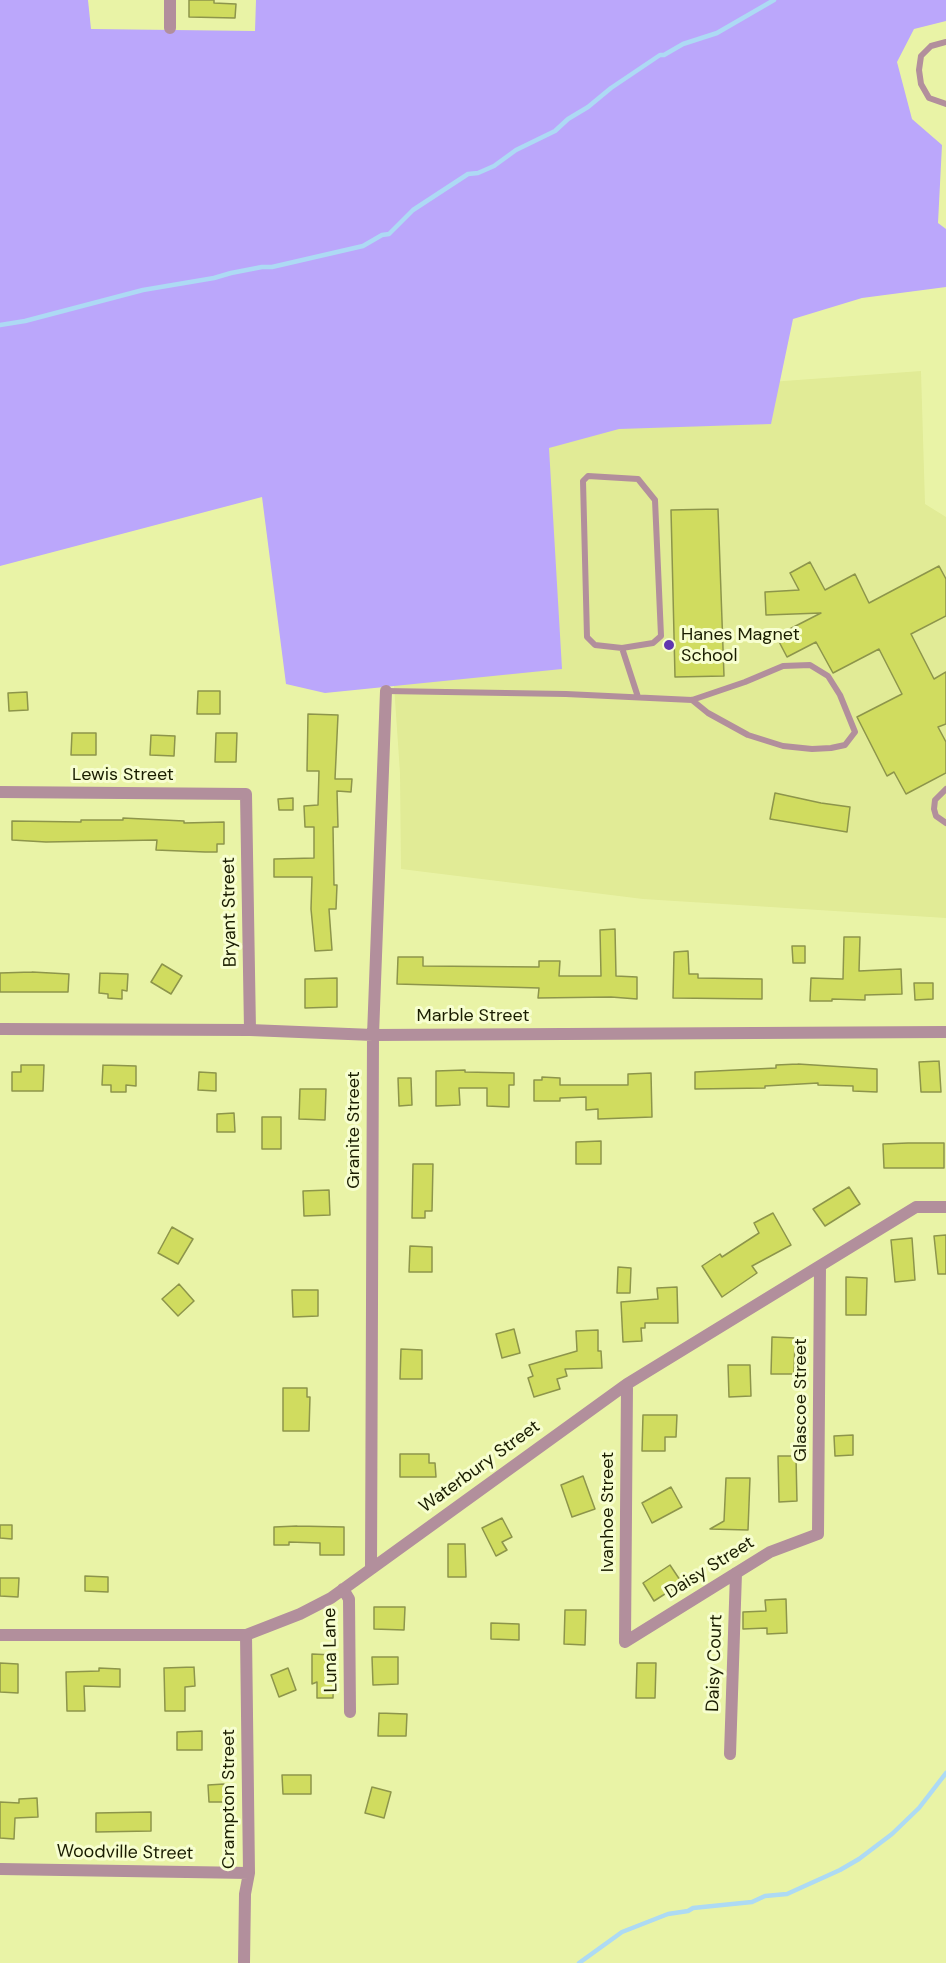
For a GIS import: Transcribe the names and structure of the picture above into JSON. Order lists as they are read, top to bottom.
{
  "streets": {
    "street": [
      "Lewis Street",
      "Bryant Street",
      "Marble Street",
      "Granite Street",
      "Glascoe Street",
      "Waterbury Street",
      "Ivanhoe Street",
      "Daisy Street",
      "Luna Lane",
      "Daisy Court",
      "Crampton Street",
      "Woodville Street"
    ]
  },
  "crossings": [
    ["Lewis Street", "Bryant Street"],
    ["Bryant Street", "Marble Street"],
    ["Marble Street", "Granite Street"],
    ["Granite Street", "Waterbury Street"],
    ["Glascoe Street", "Waterbury Street"],
    ["Glascoe Street", "Daisy Street"],
    ["Waterbury Street", "Ivanhoe Street"],
    ["Waterbury Street", "Luna Lane"],
    ["Waterbury Street", "Crampton Street"],
    ["Ivanhoe Street", "Daisy Street"],
    ["Daisy Street", "Daisy Court"],
    ["Crampton Street", "Woodville Street"]
  ],
  "places": ["Hanes Magnet School"]
}
